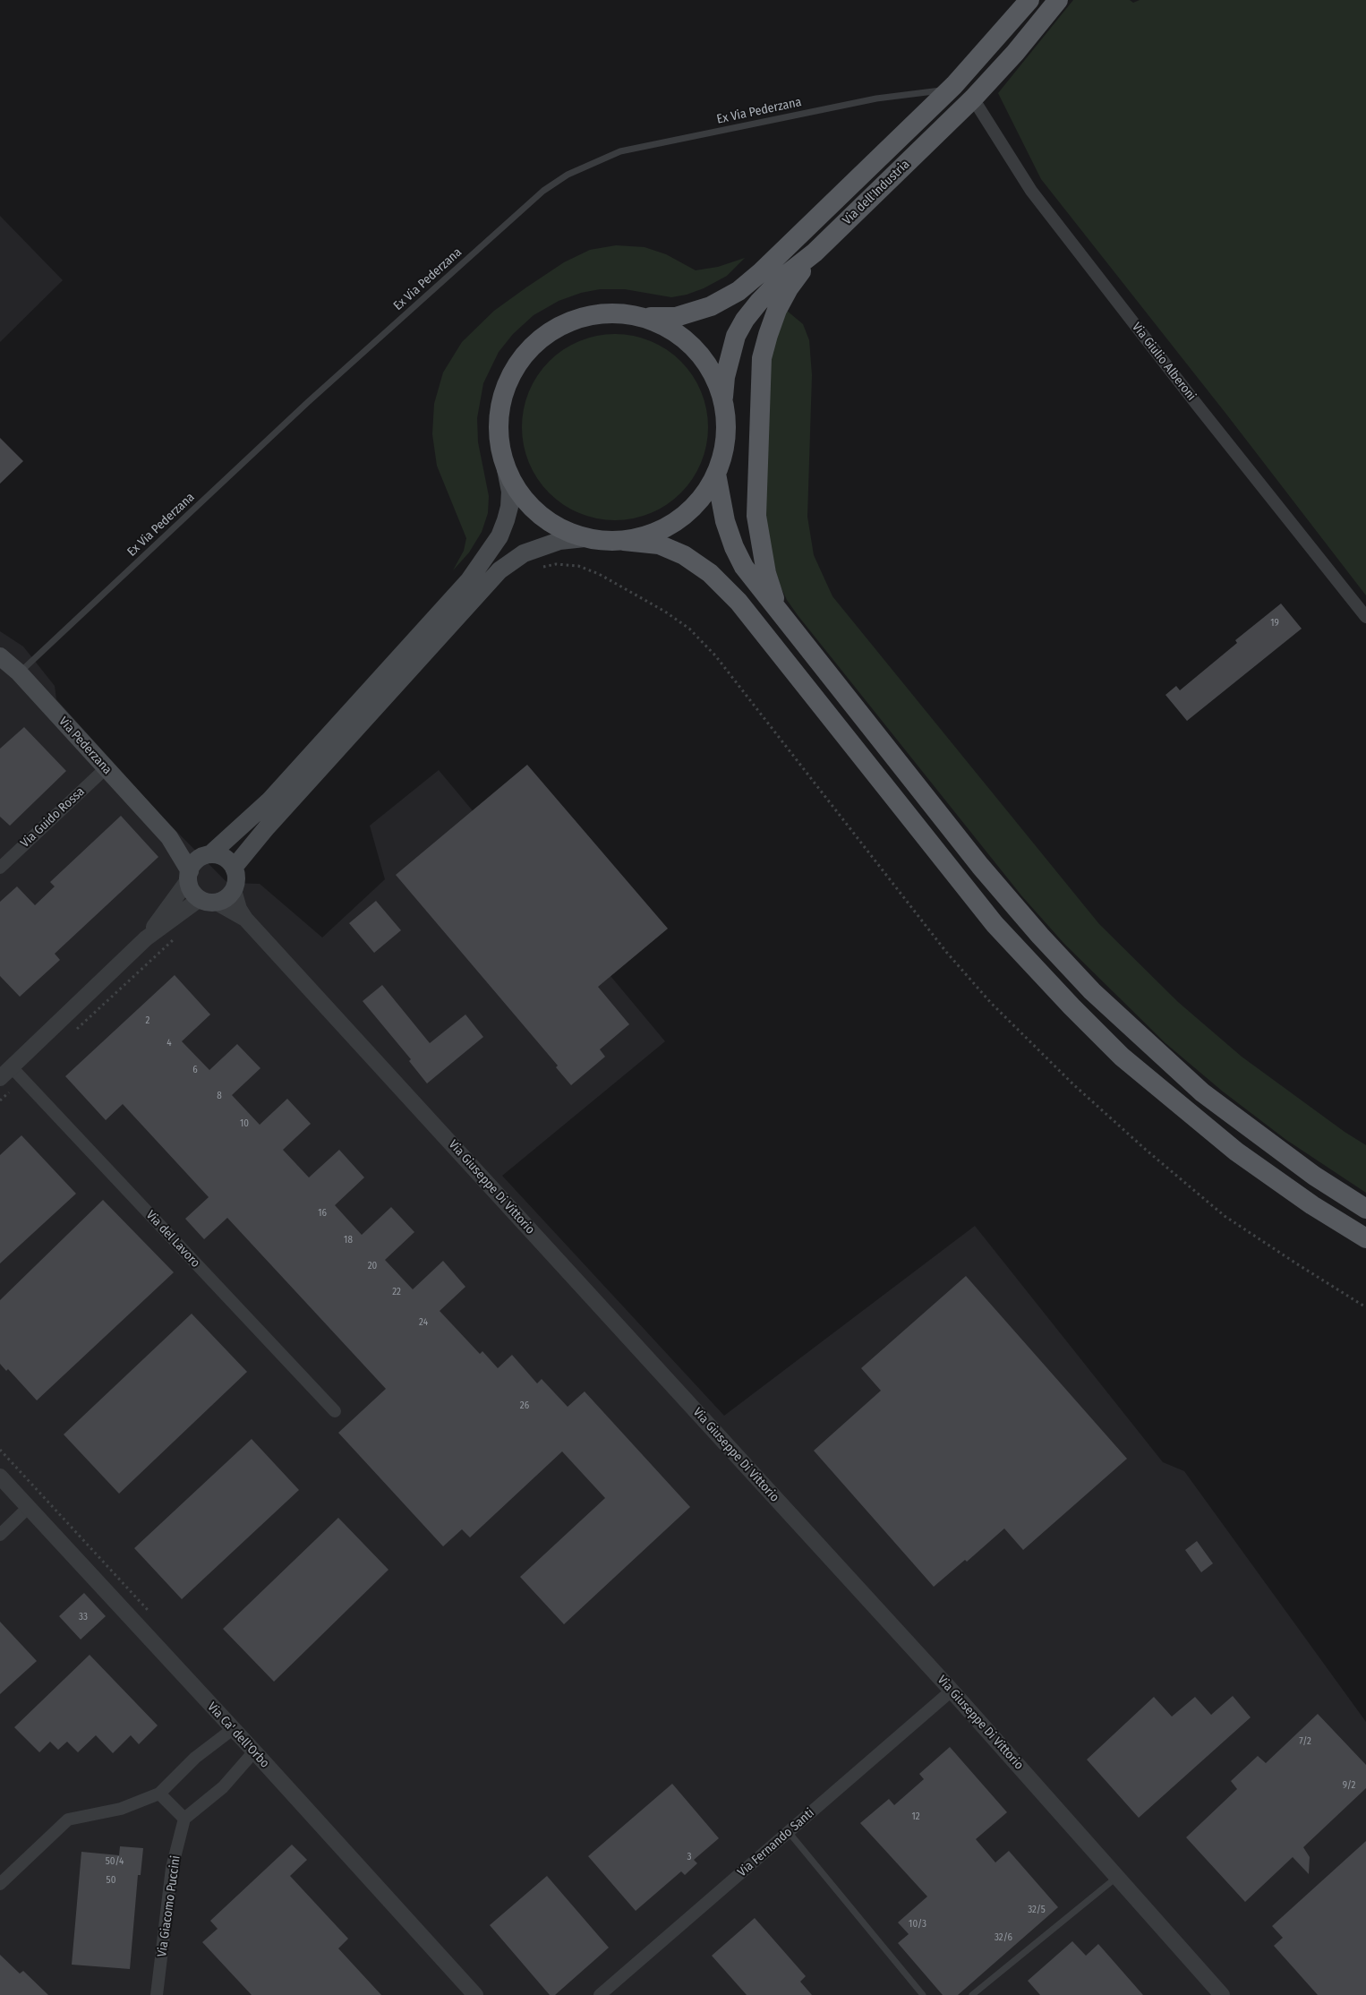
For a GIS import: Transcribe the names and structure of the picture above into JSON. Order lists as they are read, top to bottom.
{
  "streets": {
    "main road": ["Via dell'Industria", "Via Pederzana"],
    "street": [
      "Via Giulio Alberoni",
      "Via Guido Rossa",
      "Via Giuseppe Di Vittorio",
      "Via del Lavoro",
      "Via Ca' dell'Orbo",
      "Via Fernando Santi",
      "Via Giacomo Puccini"
    ],
    "lane": ["Ex Via Pederzana"]
  },
  "crossings": [
    ["Ex Via Pederzana", "Via dell'Industria"],
    ["Ex Via Pederzana", "Via Pederzana"],
    ["Via dell'Industria", "Via Giulio Alberoni"],
    ["Via Pederzana", "Via Guido Rossa"],
    ["Via Pederzana", "Via Giuseppe Di Vittorio"],
    ["Via Pederzana", "Via del Lavoro"],
    ["Via Giuseppe Di Vittorio", "Via del Lavoro"],
    ["Via Giuseppe Di Vittorio", "Via Fernando Santi"]
  ],
  "house_numbers": [
    "19",
    "2",
    "4",
    "6",
    "8",
    "10",
    "16",
    "18",
    "20",
    "22",
    "24",
    "26",
    "33",
    "7/2",
    "9/2",
    "12",
    "3",
    "50/4",
    "50",
    "32/5",
    "10/3",
    "32/6"
  ]
}
